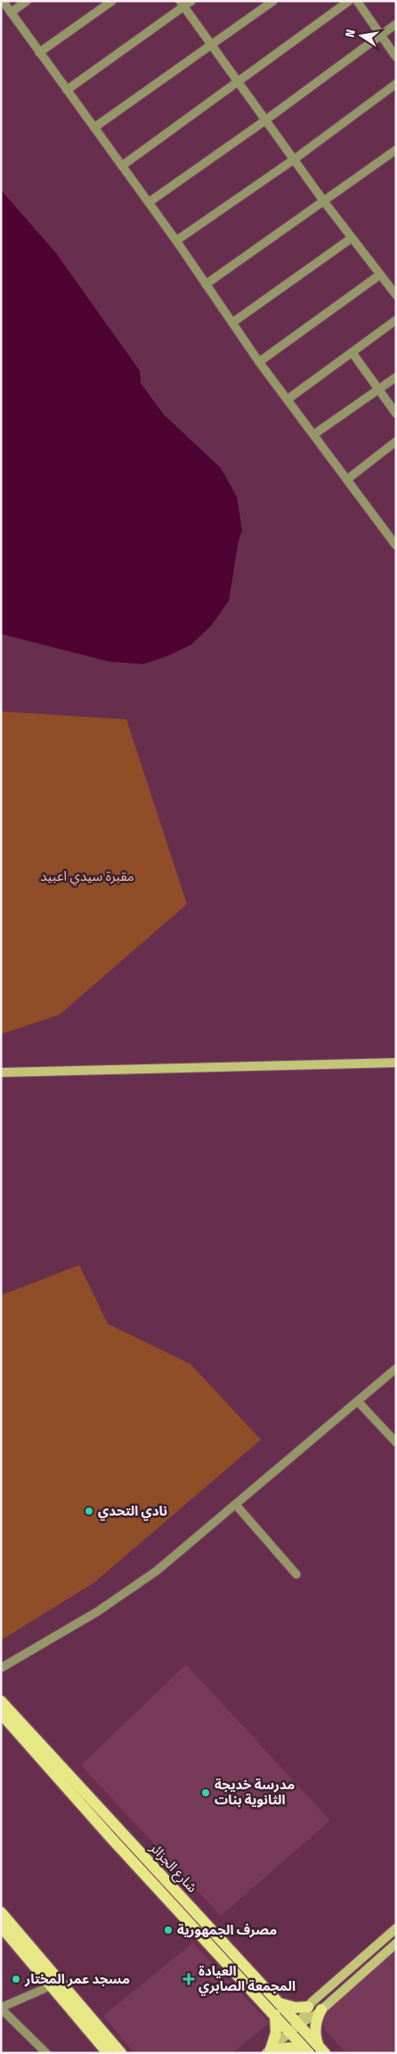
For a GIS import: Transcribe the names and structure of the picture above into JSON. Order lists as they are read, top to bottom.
{
  "streets": {
    "main road": ["شارع الجزائر"]
  },
  "parks": ["مقبرة سيدي اعبيد"],
  "places": {
    "other": [
      "نادي التحدي",
      "مدرسة خديجة الثانوية بنات",
      "مصرف الجمهورية",
      "مسجد عمر المختار"
    ],
    "health": ["العيادة المجمعة الصابري"]
  },
  "north": "left"
}
